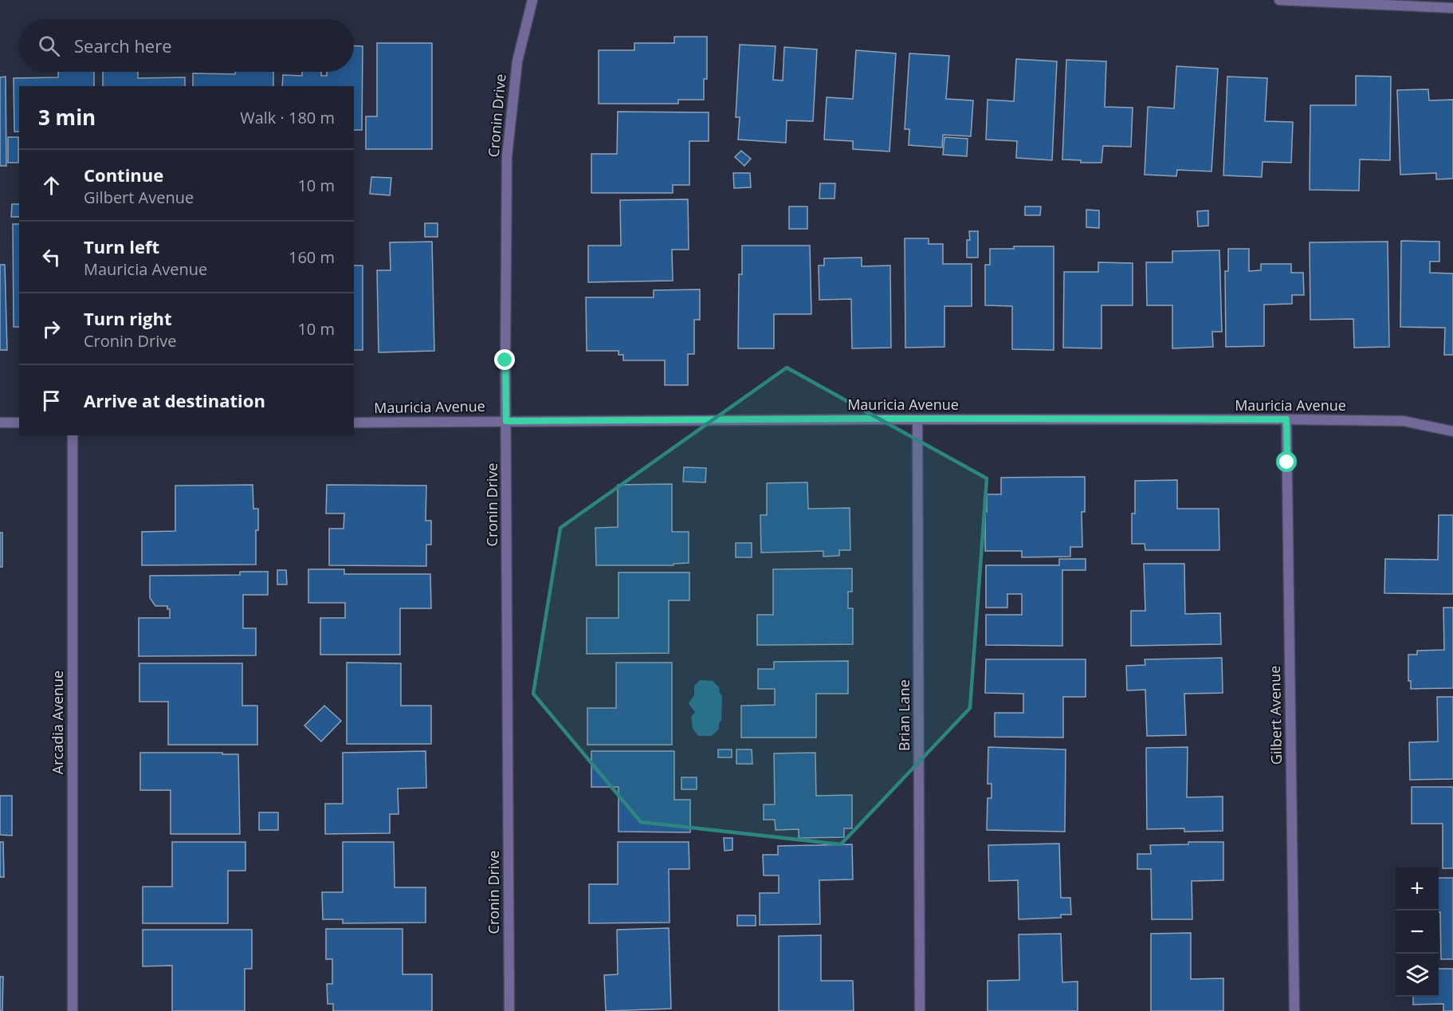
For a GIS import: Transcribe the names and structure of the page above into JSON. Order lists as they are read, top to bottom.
{
  "streets": {
    "street": [
      "Cronin Drive",
      "Mauricia Avenue",
      "Brian Lane",
      "Gilbert Avenue",
      "Arcadia Avenue"
    ]
  },
  "crossings": [
    ["Cronin Drive", "Mauricia Avenue"],
    ["Mauricia Avenue", "Brian Lane"],
    ["Mauricia Avenue", "Gilbert Avenue"]
  ],
  "page": {
    "search": "Search here",
    "heading": ["3 min", "Walk · 180 m"],
    "list": [
      ["Continue", "Gilbert Avenue", "10 m"],
      ["Turn left", "Mauricia Avenue", "160 m"],
      ["Turn right", "Cronin Drive", "10 m"],
      "Arrive at destination"
    ],
    "map_buttons": ["+", "−"]
  }
}
